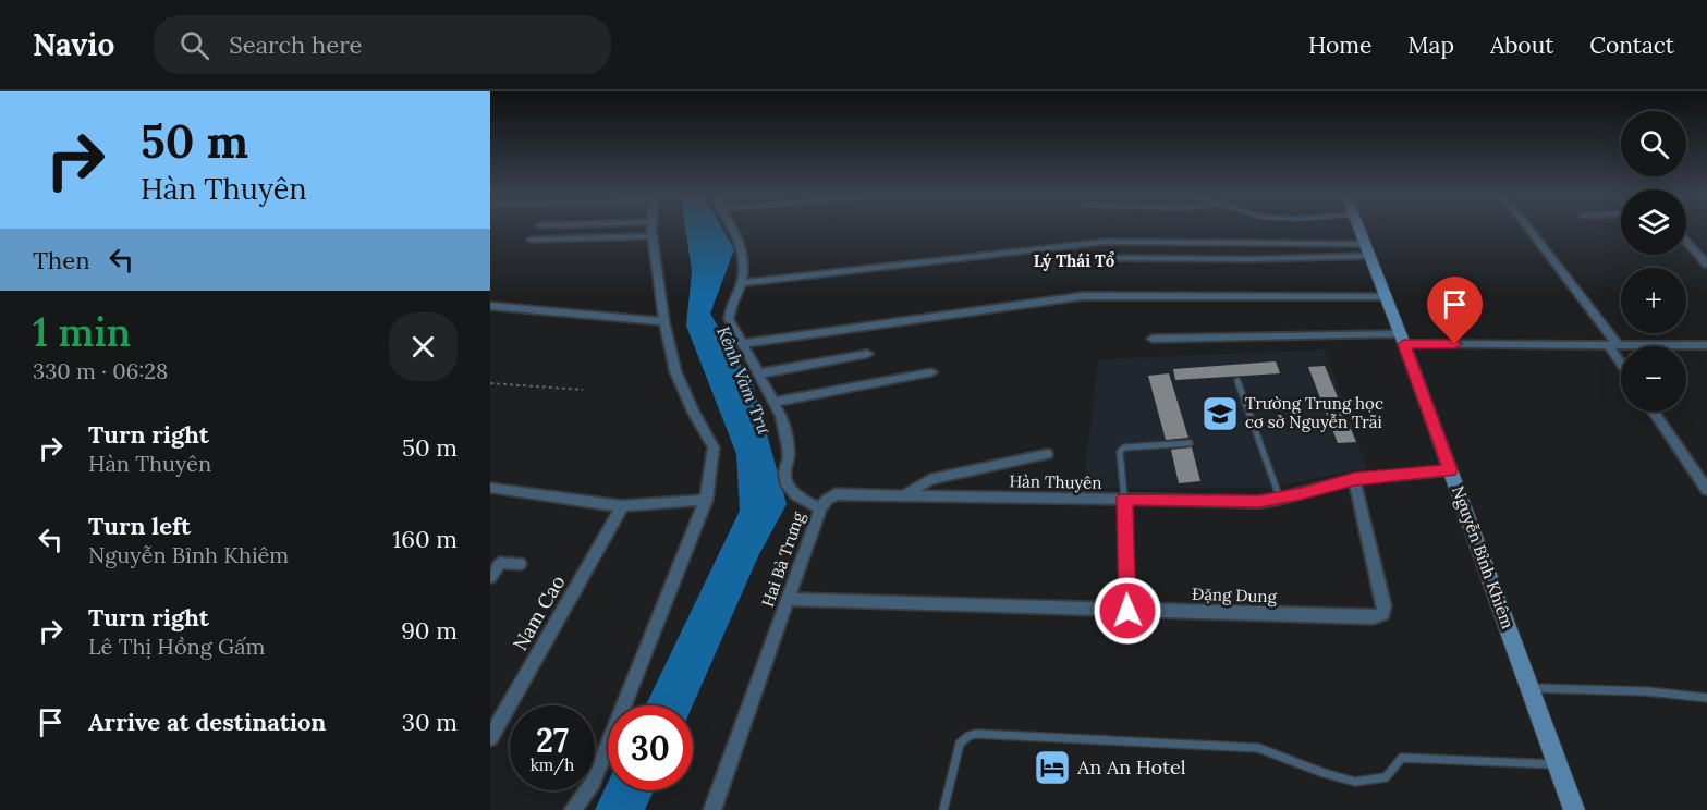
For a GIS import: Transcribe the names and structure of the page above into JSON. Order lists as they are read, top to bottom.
{
  "streets": {
    "main road": ["Nguyễn Bỉnh Khiêm"],
    "street": [
      "Hàn Thuyên",
      "Hai Bà Trưng",
      "Đặng Dung",
      "Nam Cao"
    ]
  },
  "crossings": [
    ["Hàn Thuyên", "Nguyễn Bỉnh Khiêm"],
    ["Hàn Thuyên", "Hai Bà Trưng"],
    ["Hàn Thuyên", "Đặng Dung"],
    ["Hai Bà Trưng", "Đặng Dung"]
  ],
  "districts": ["Lý Thái Tổ"],
  "water": ["Kênh Vàm Trư"],
  "places": {
    "school or university": ["Trường Trung học cơ sở Nguyễn Trãi"],
    "hotel": ["An An Hotel"]
  },
  "page": {
    "header": "Navio",
    "search": "Search here",
    "nav": [
      "Home",
      "Map",
      "About",
      "Contact"
    ],
    "turn": ["50 m", "Hàn Thuyên"],
    "map_buttons": ["+", "−"],
    "then": "Then",
    "heading": ["1 min", "330 m · 06:28"],
    "list": [
      {
        "name": "Turn right",
        "note": "Hàn Thuyên",
        "value": "50 m"
      },
      {
        "name": "Turn left",
        "note": "Nguyễn Bỉnh Khiêm",
        "value": "160 m"
      },
      {
        "name": "Turn right",
        "note": "Lê Thị Hồng Gấm",
        "value": "90 m"
      },
      {
        "name": "Arrive at destination",
        "value": "30 m"
      }
    ],
    "speed": "27 km/h",
    "limit": "30"
  }
}
